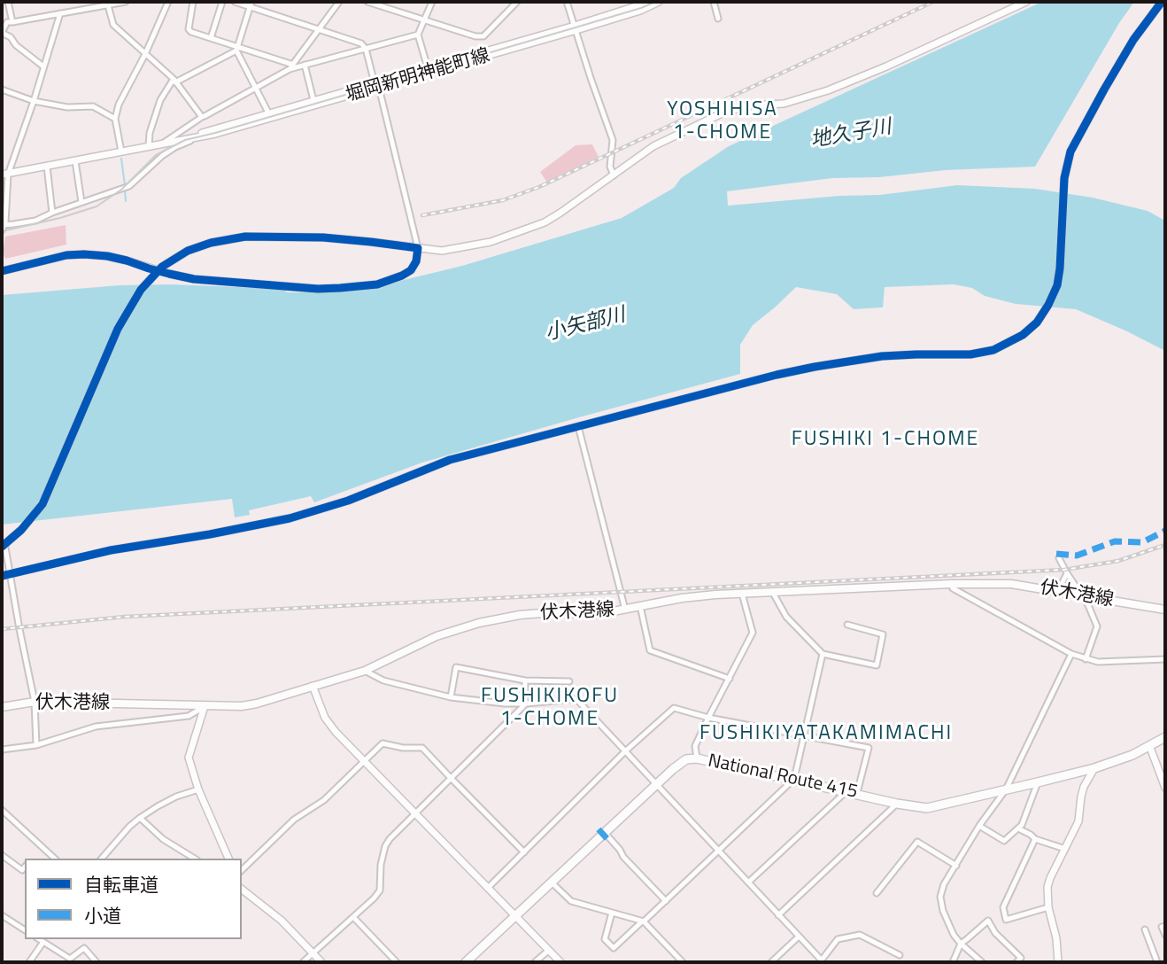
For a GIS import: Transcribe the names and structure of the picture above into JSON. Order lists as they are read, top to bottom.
{
  "streets": {
    "highway": ["National Route 415"],
    "main road": ["伏木港線"],
    "street": ["堀岡新明神能町線"]
  },
  "districts": [
    "YOSHIHISA 1-CHOME",
    "FUSHIKI 1-CHOME",
    "FUSHIKIKOFU 1-CHOME",
    "FUSHIKIYATAKAMIMACHI"
  ],
  "water": ["地久子川", "小矢部川"],
  "legend": ["自転車道", "小道"]
}
